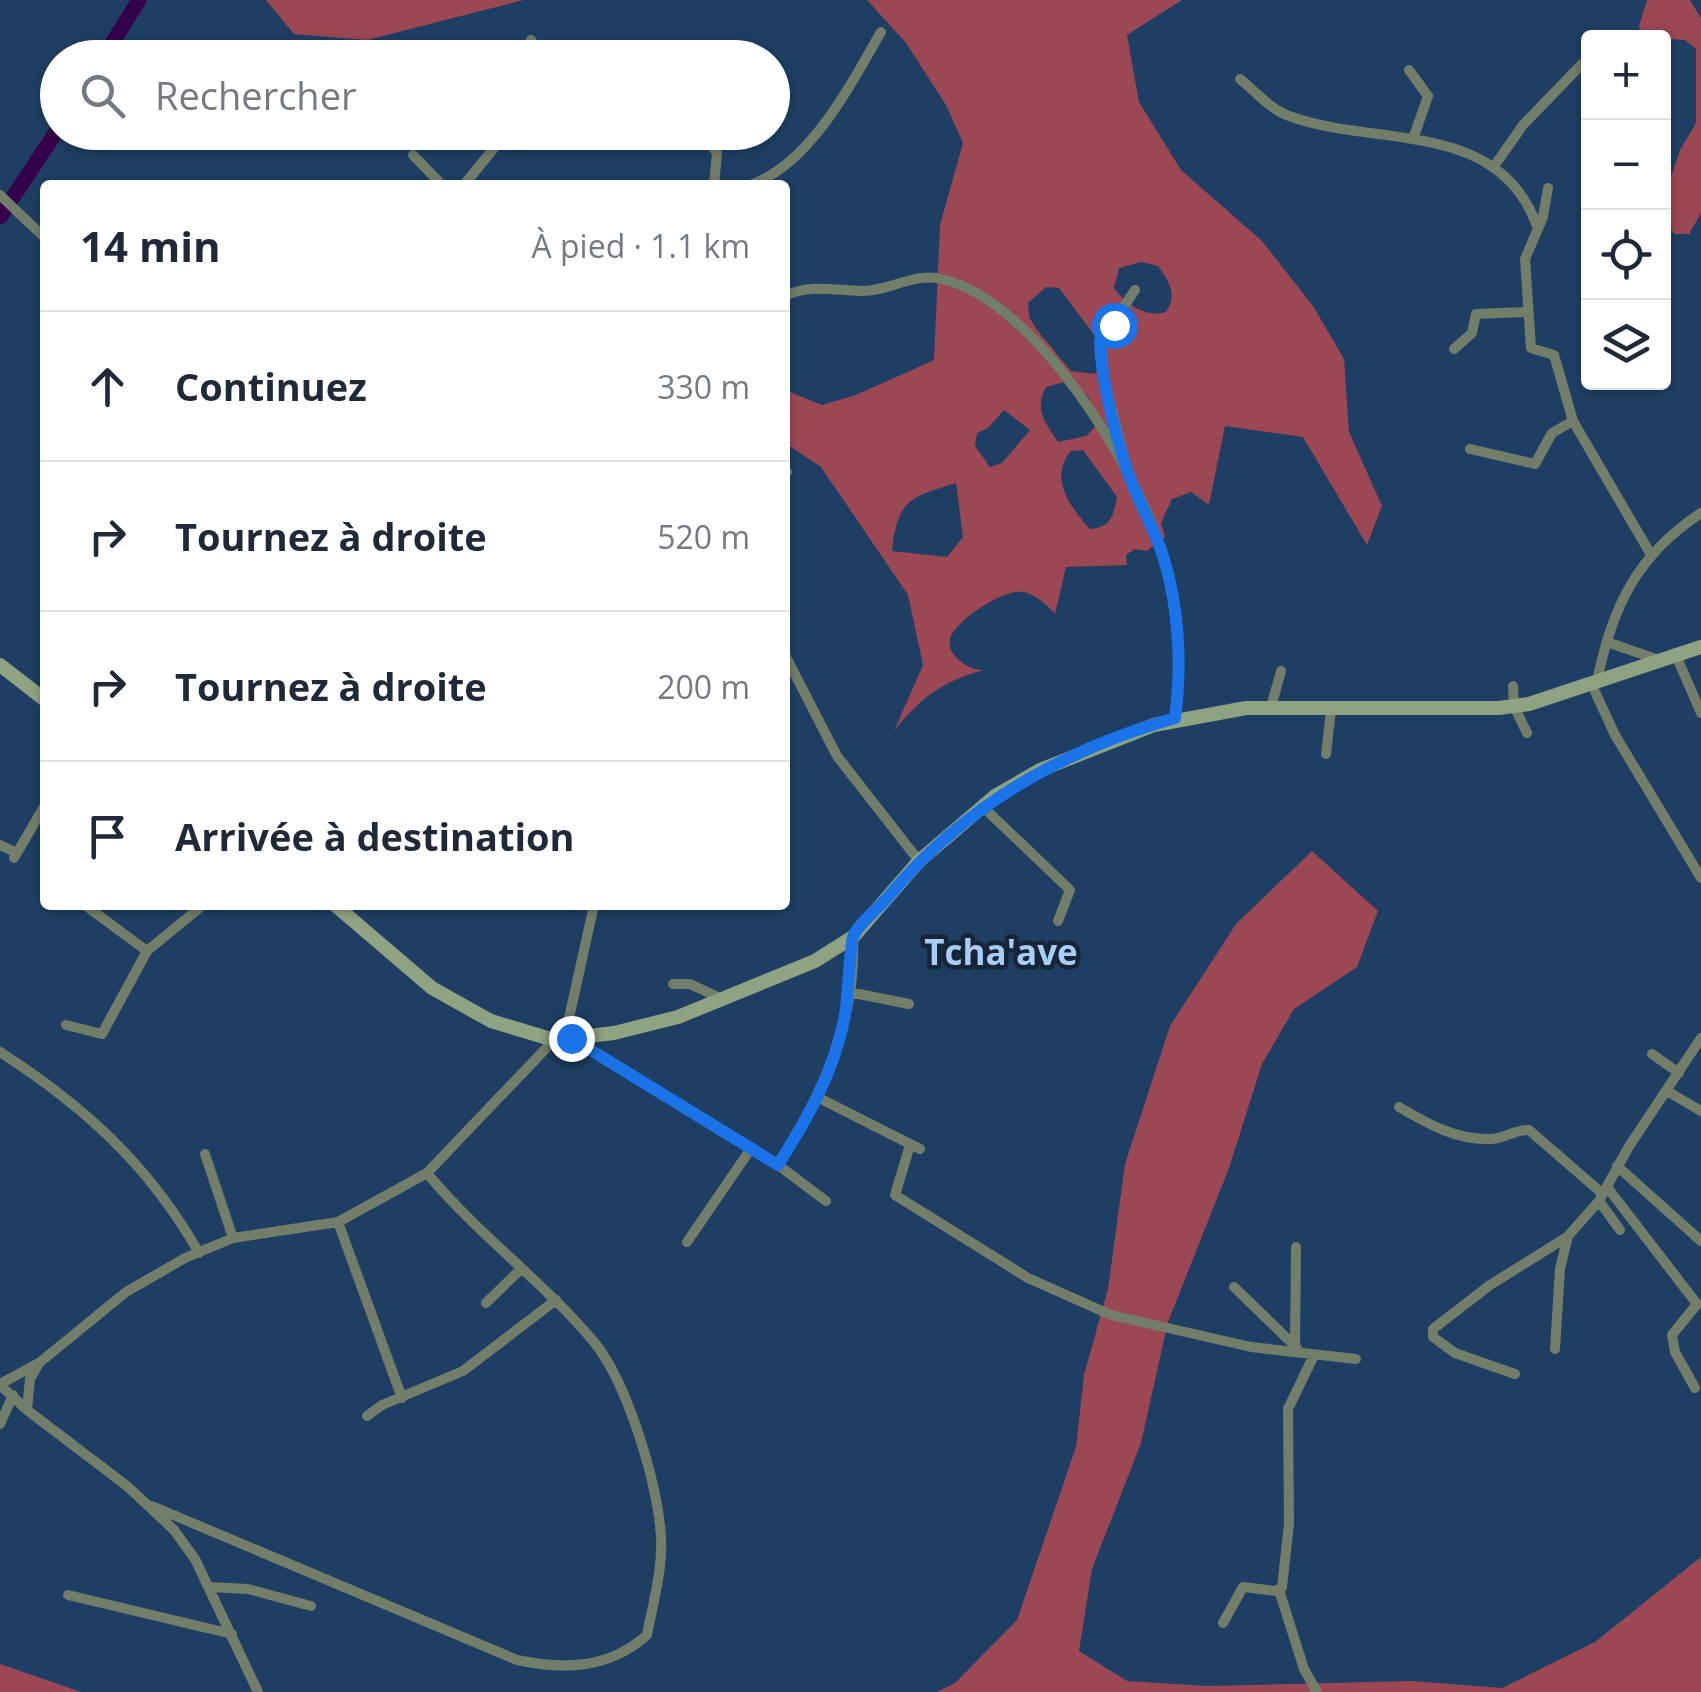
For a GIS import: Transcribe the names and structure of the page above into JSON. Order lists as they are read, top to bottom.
{
  "districts": ["Tcha'ave"],
  "page": {
    "map_buttons": ["+", "−"],
    "search": "Rechercher",
    "heading": ["14 min", "À pied · 1.1 km"],
    "list": [
      ["Continuez", "330 m"],
      ["Tournez à droite", "520 m"],
      ["Tournez à droite", "200 m"],
      "Arrivée à destination"
    ]
  }
}
